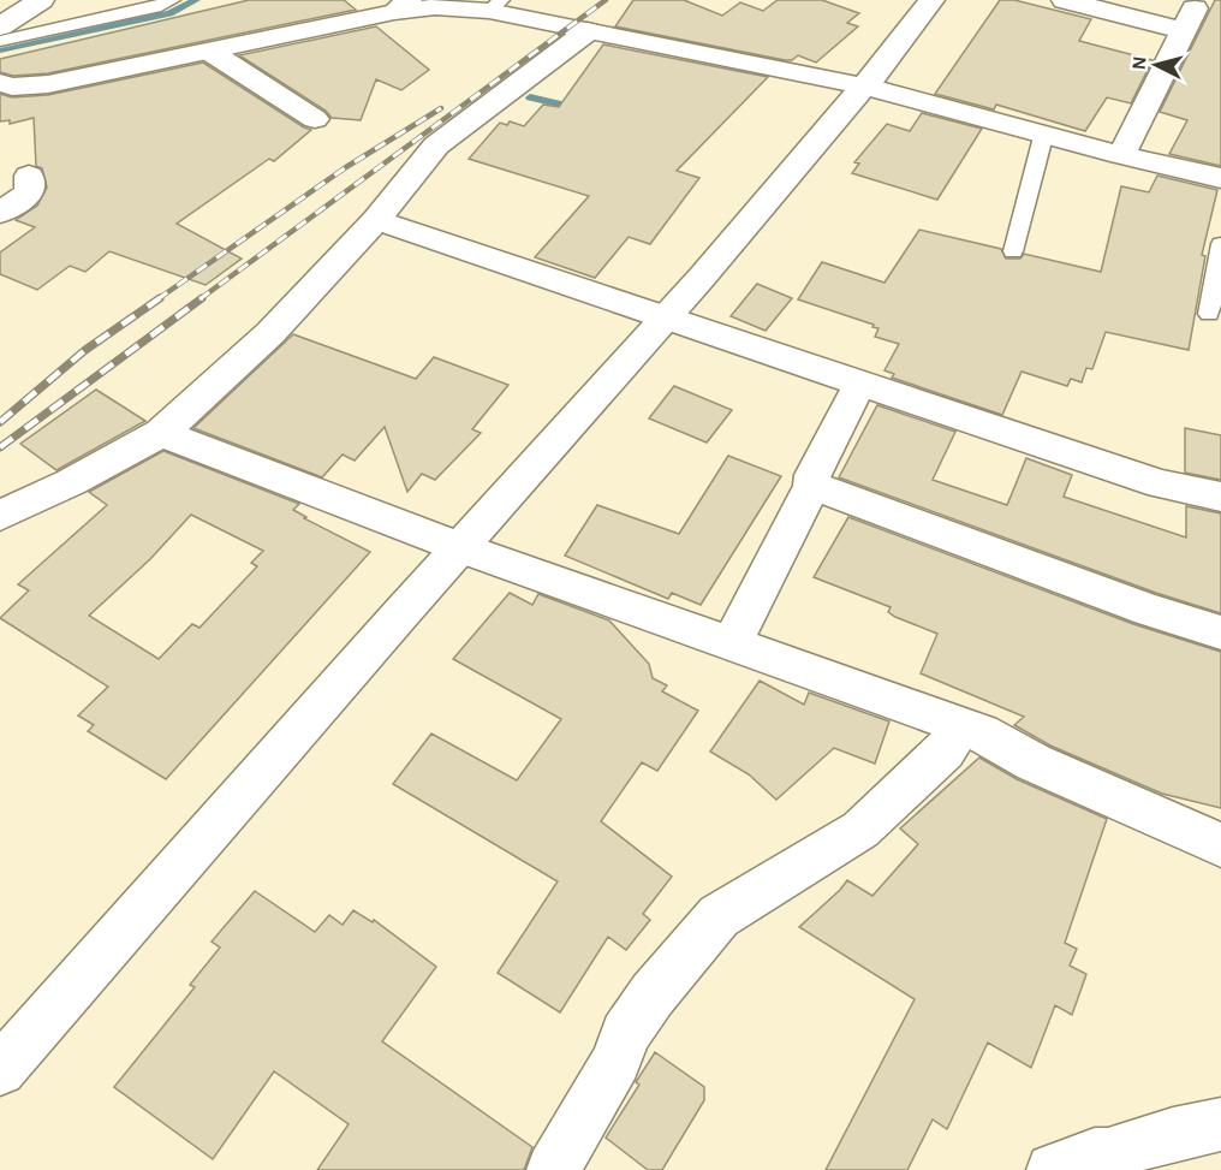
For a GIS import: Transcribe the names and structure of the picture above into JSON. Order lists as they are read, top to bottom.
{
  "north": "left"
}
